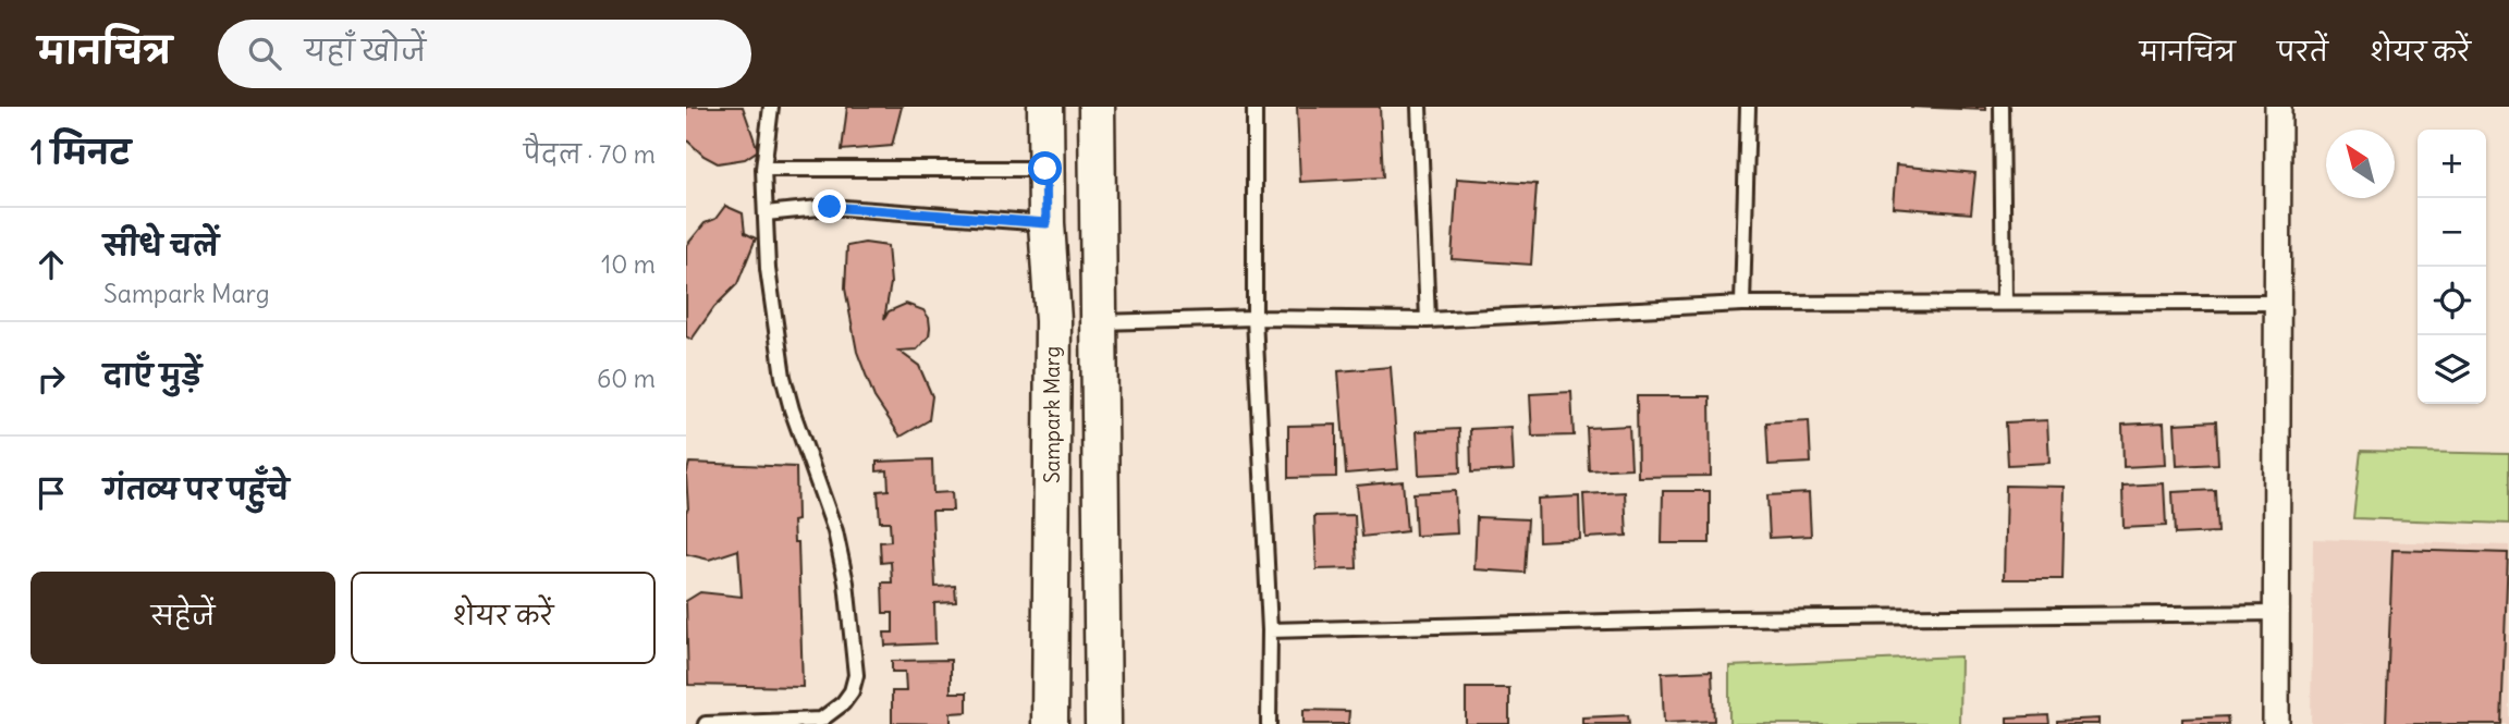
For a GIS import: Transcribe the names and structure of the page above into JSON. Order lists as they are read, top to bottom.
{
  "streets": {
    "street": ["Sampark Marg"]
  },
  "north": "top left",
  "page": {
    "header": "मानचित्र",
    "search": "यहाँ खोजें",
    "nav": ["मानचित्र", "परतें", "शेयर करें"],
    "heading": ["1 मिनट", "पैदल · 70 m"],
    "map_buttons": ["+", "−"],
    "list": [
      ["सीधे चलें", "Sampark Marg", "10 m"],
      ["दाएँ मुड़ें", "60 m"],
      "गंतव्य पर पहुँचे"
    ],
    "buttons": ["सहेजें", "शेयर करें"]
  }
}
